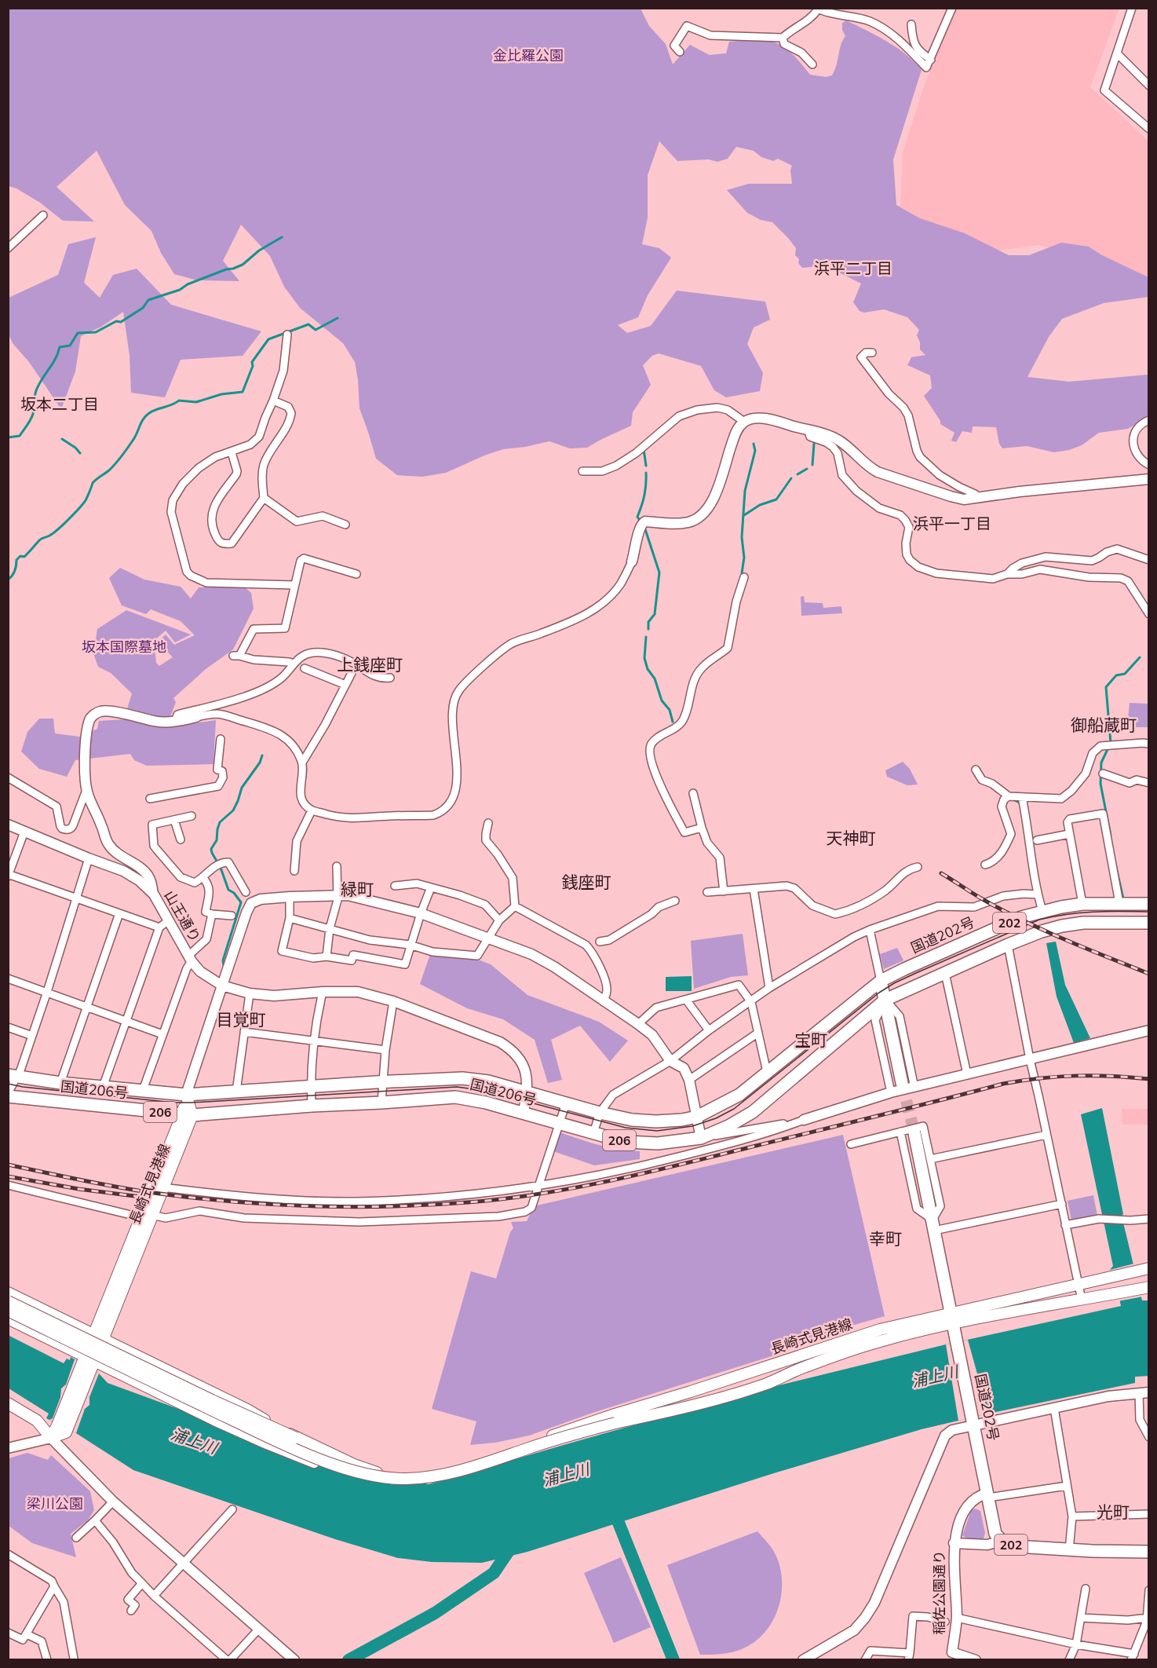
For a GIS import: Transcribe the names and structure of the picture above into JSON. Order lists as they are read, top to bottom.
{
  "streets": {
    "highway": [
      "202",
      "国道202号",
      "国道206号",
      "206"
    ],
    "main road": ["長崎式見港線"],
    "street": ["山王通り", "稲佐公園通り"]
  },
  "crossings": [
    ["山王通り", "国道206号"],
    ["202", "国道202号"],
    ["202", "国道206号"],
    ["国道202号", "国道206号"],
    ["国道202号", "長崎式見港線"],
    ["国道202号", "稲佐公園通り"],
    ["国道206号", "長崎式見港線"]
  ],
  "districts": [
    "浜平二丁目",
    "坂本二丁目",
    "浜平一丁目",
    "上銭座町",
    "御船蔵町",
    "天神町",
    "銭座町",
    "緑町",
    "目覚町",
    "宝町",
    "幸町",
    "光町"
  ],
  "water": ["浦上川"],
  "parks": ["金比羅公園", "坂本国際墓地", "梁川公園"]
}
